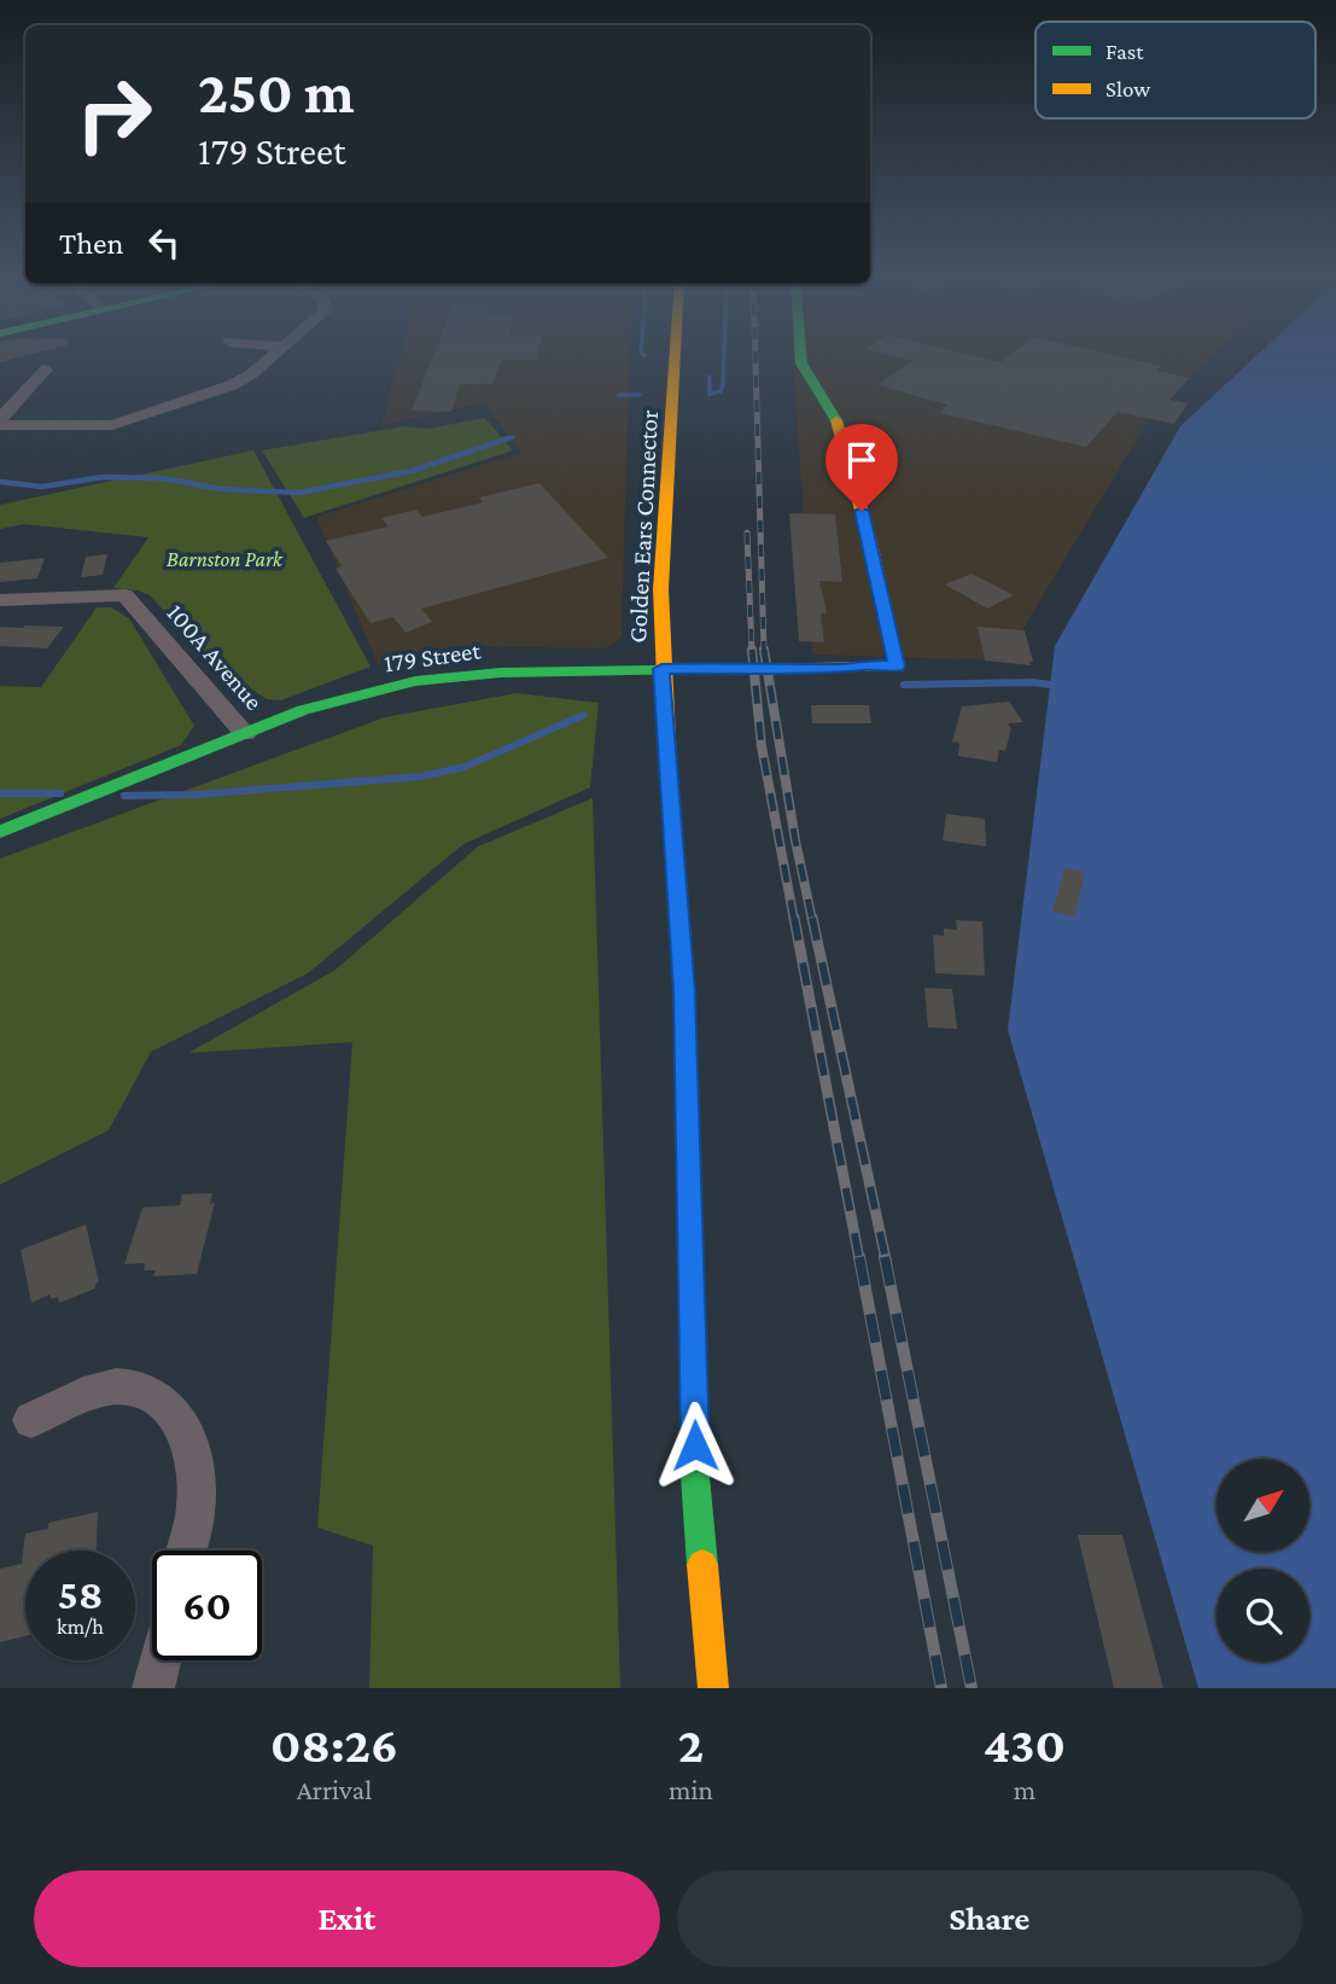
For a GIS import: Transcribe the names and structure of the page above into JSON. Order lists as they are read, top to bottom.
{
  "streets": {
    "street": ["Golden Ears Connector", "100A Avenue", "179 Street"]
  },
  "crossings": [
    ["Golden Ears Connector", "179 Street"],
    ["100A Avenue", "179 Street"]
  ],
  "parks": ["Barnston Park"],
  "legend": ["Fast", "Slow"],
  "north": "top right",
  "page": {
    "turn": ["250 m", "179 Street"],
    "then": "Then",
    "speed": "58 km/h",
    "limit": "60",
    "eta": [
      "08:26",
      "Arrival",
      "2",
      "min",
      "430",
      "m"
    ],
    "buttons": ["Exit", "Share"]
  }
}
